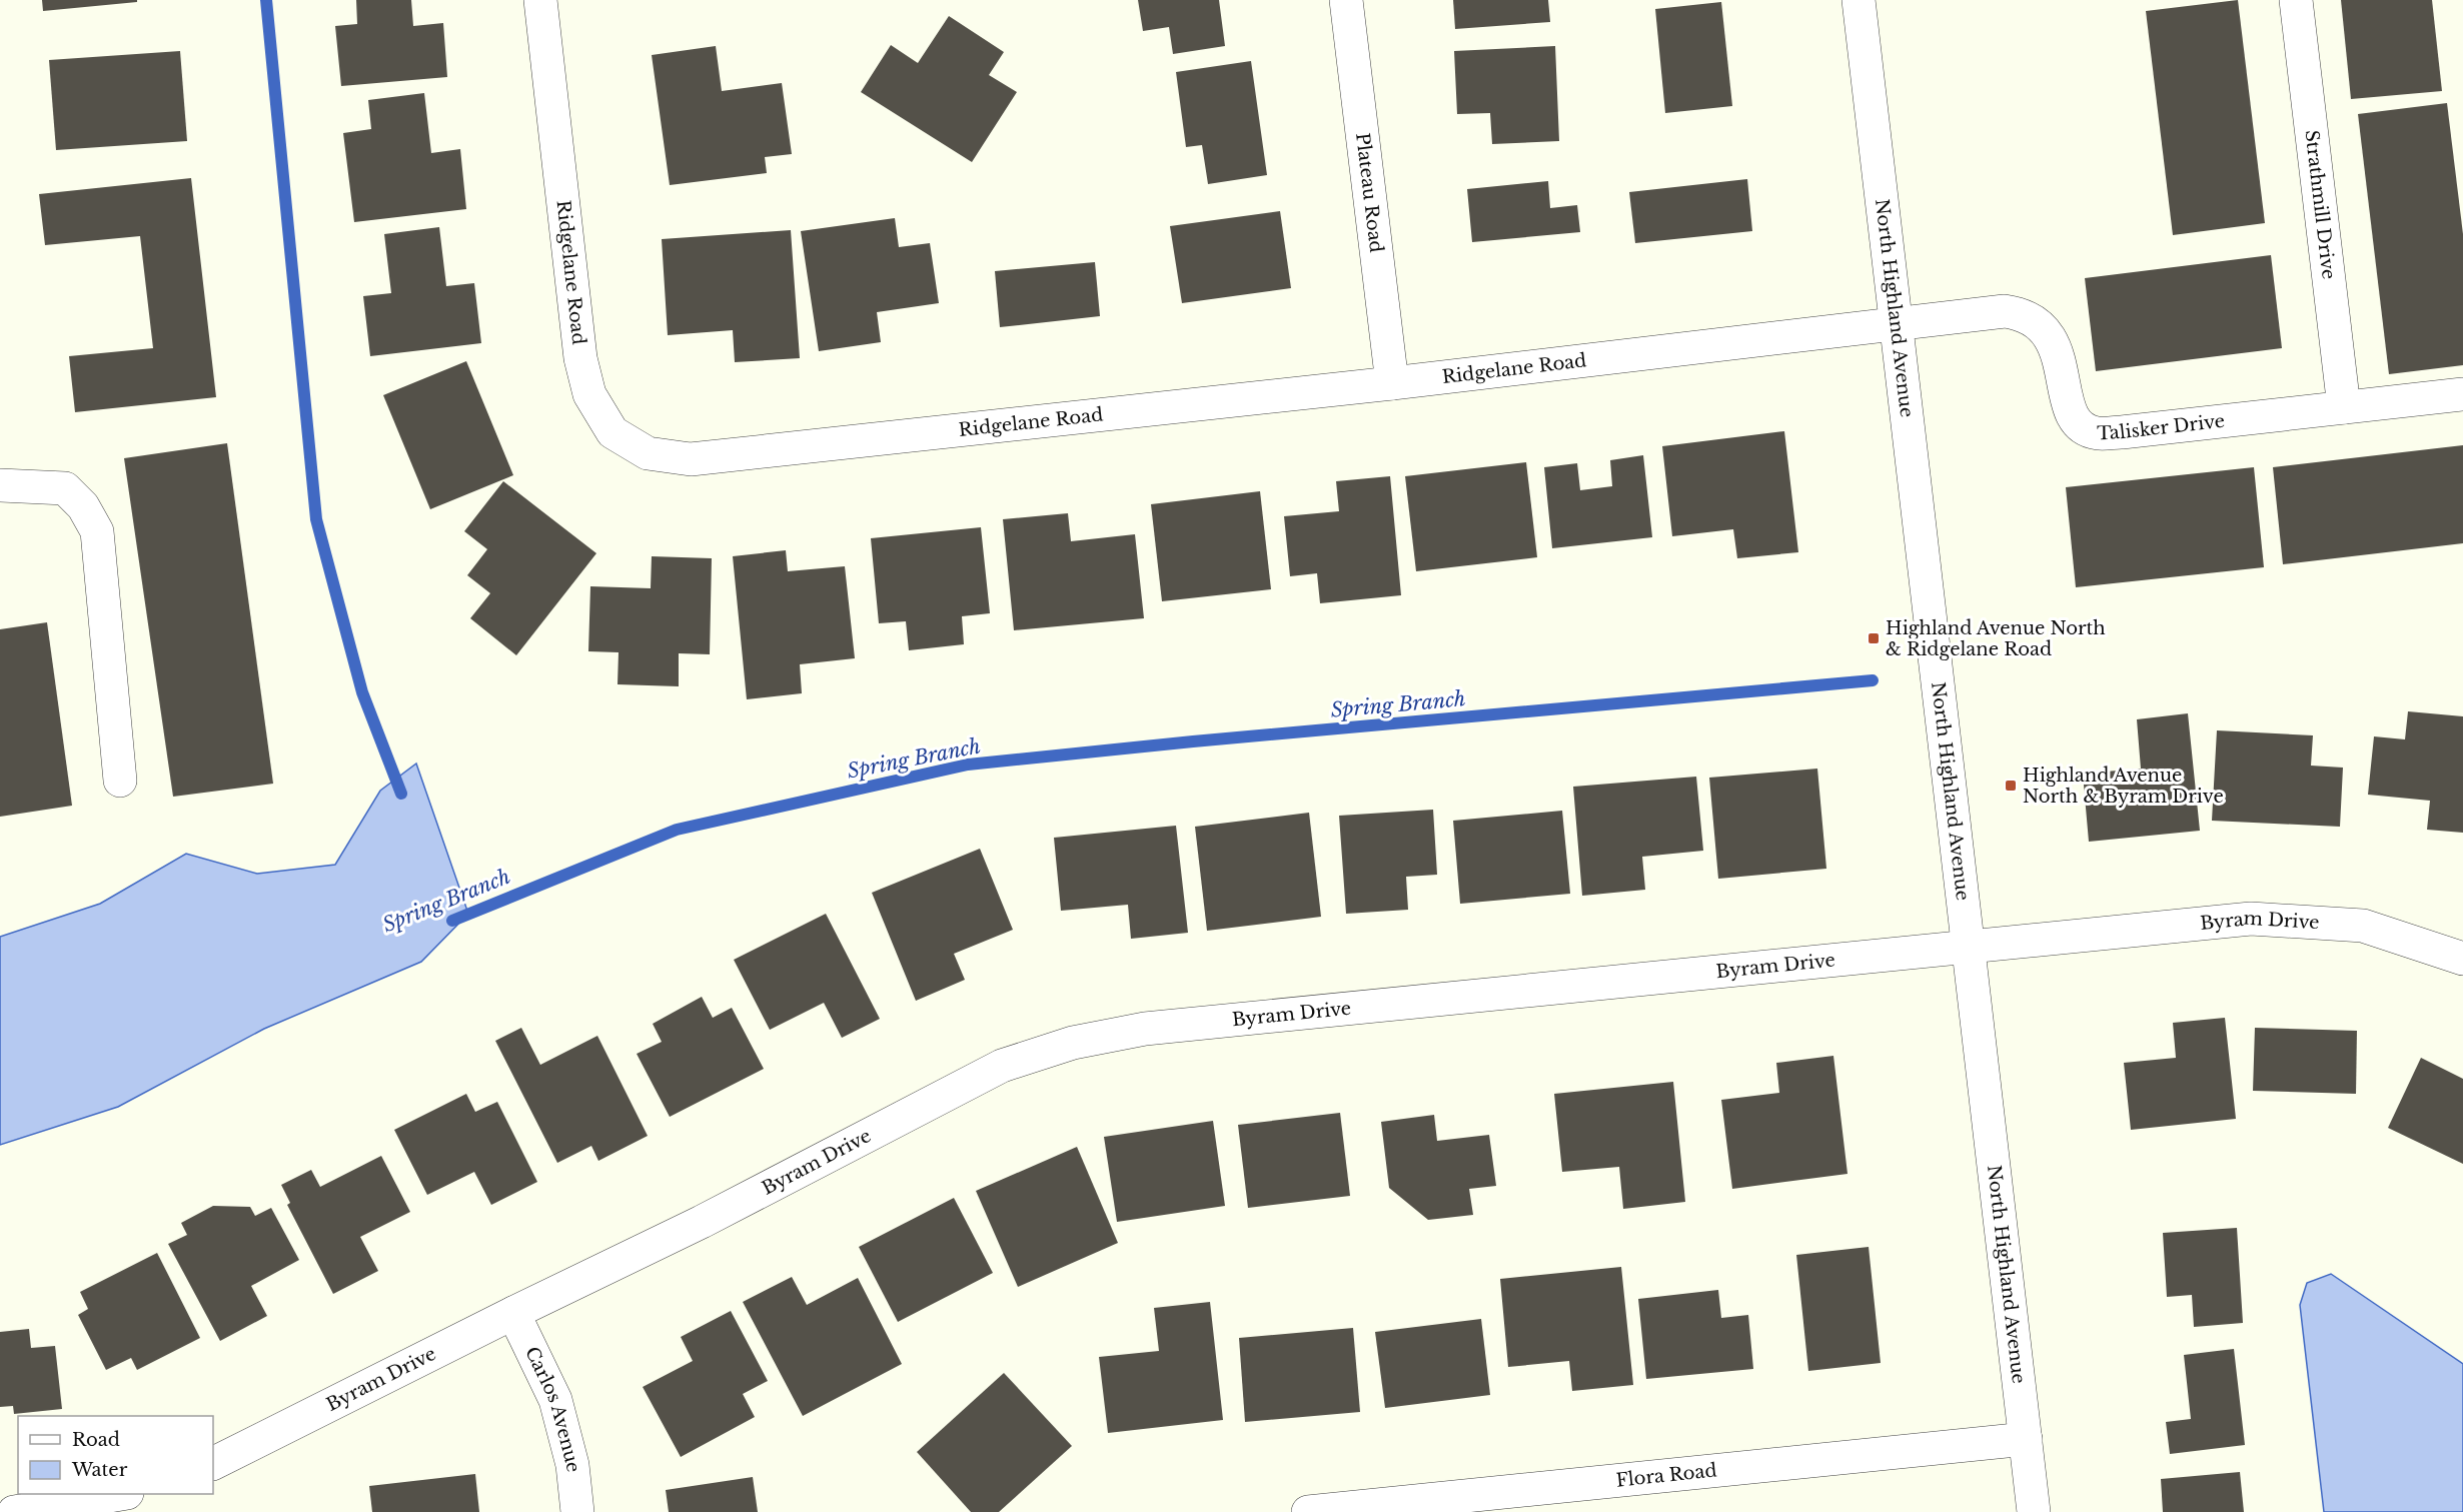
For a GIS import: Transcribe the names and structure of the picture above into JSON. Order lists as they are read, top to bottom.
{
  "streets": {
    "street": [
      "Plateau Road",
      "Strathmill Drive",
      "Ridgelane Road",
      "North Highland Avenue",
      "Talisker Drive",
      "Byram Drive",
      "Carlos Avenue",
      "Flora Road"
    ]
  },
  "crossings": [
    ["Plateau Road", "Ridgelane Road"],
    ["Strathmill Drive", "Talisker Drive"],
    ["Ridgelane Road", "North Highland Avenue"],
    ["Ridgelane Road", "Talisker Drive"],
    ["North Highland Avenue", "Talisker Drive"],
    ["North Highland Avenue", "Byram Drive"],
    ["North Highland Avenue", "Flora Road"],
    ["Byram Drive", "Carlos Avenue"]
  ],
  "water": ["Spring Branch"],
  "places": {
    "transit": ["Highland Avenue North & Ridgelane Road", "Highland Avenue North & Byram Drive"]
  },
  "legend": ["Road", "Water"]
}
